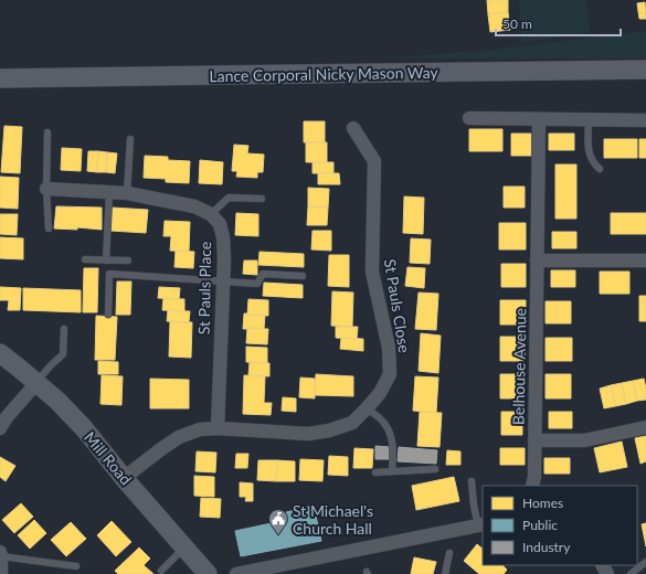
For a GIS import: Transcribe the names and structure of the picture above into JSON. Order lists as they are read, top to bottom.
{
  "streets": {
    "main road": ["Lance Corporal Nicky Mason Way", "Mill Road"],
    "street": ["St Pauls Place", "St Pauls Close", "Belhouse Avenue"]
  },
  "crossings": [
    ["St Pauls Place", "St Pauls Close"],
    ["St Pauls Close", "Mill Road"]
  ],
  "places": {
    "public building": ["St Michael's Church Hall"]
  },
  "legend": ["Homes", "Public", "Industry"],
  "scale_bar": "50 m"
}
